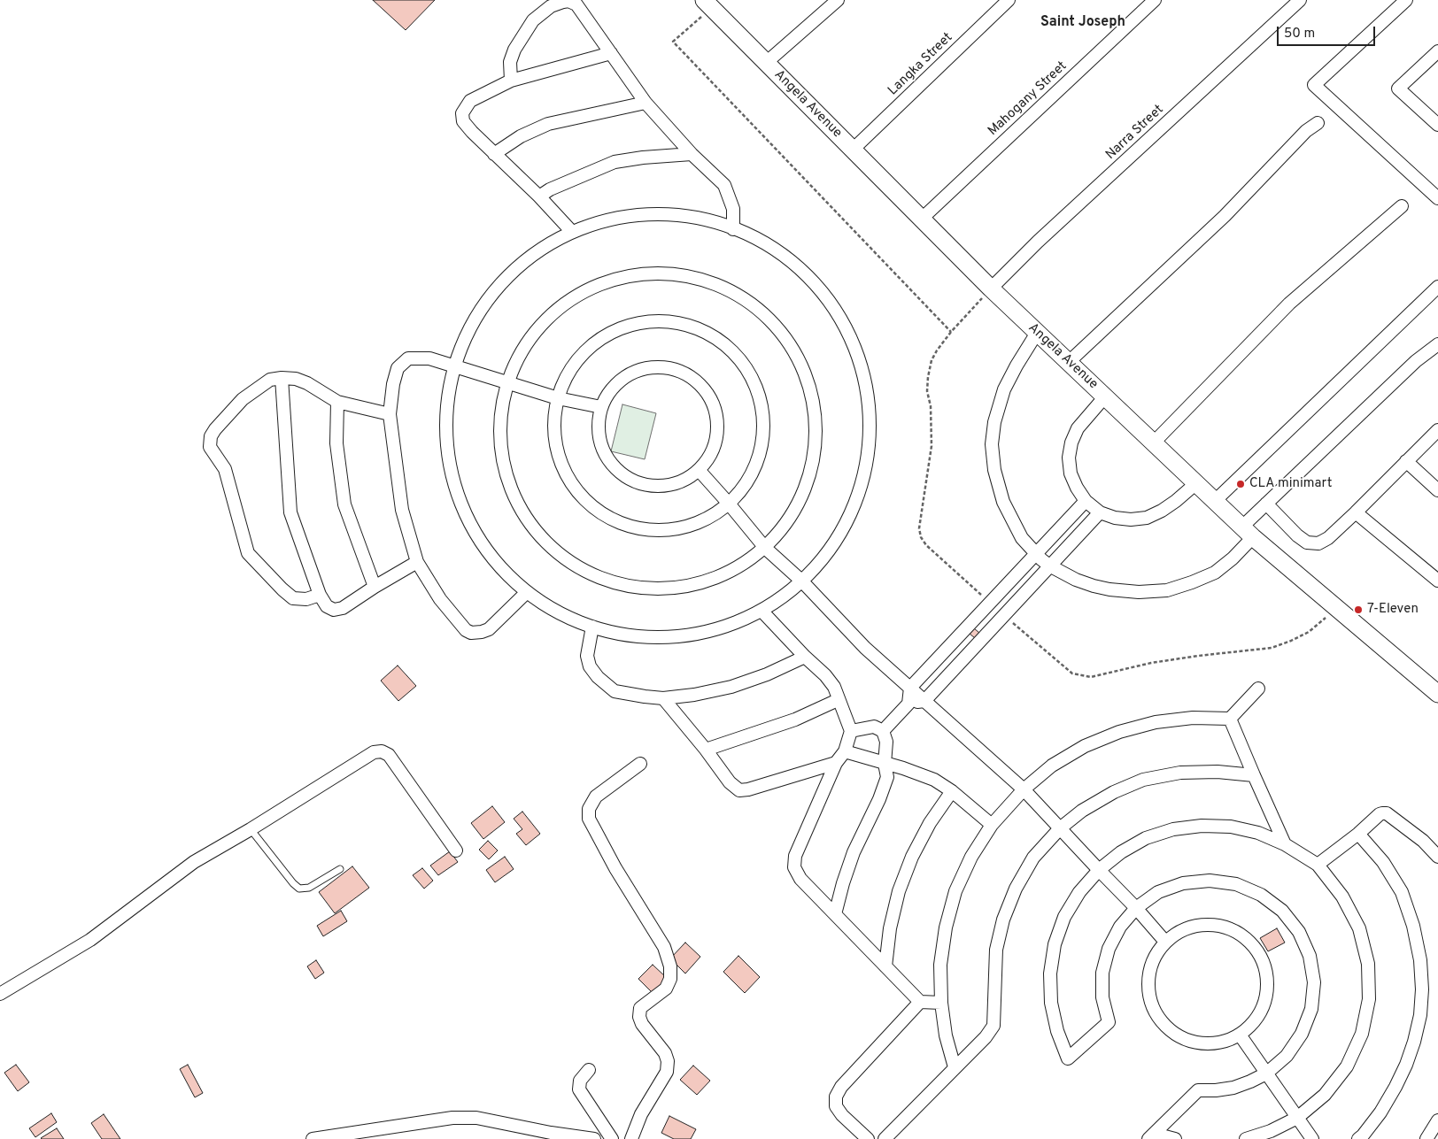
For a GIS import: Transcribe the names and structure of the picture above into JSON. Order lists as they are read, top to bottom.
{
  "streets": {
    "main road": ["Angela Avenue"],
    "street": ["Langka Street", "Mahogany Street", "Narra Street"]
  },
  "crossings": [
    ["Langka Street", "Angela Avenue"],
    ["Mahogany Street", "Angela Avenue"],
    ["Angela Avenue", "Narra Street"]
  ],
  "districts": ["Saint Joseph"],
  "places": ["CLA minimart", "7-Eleven"],
  "scale_bar": "50 m"
}
